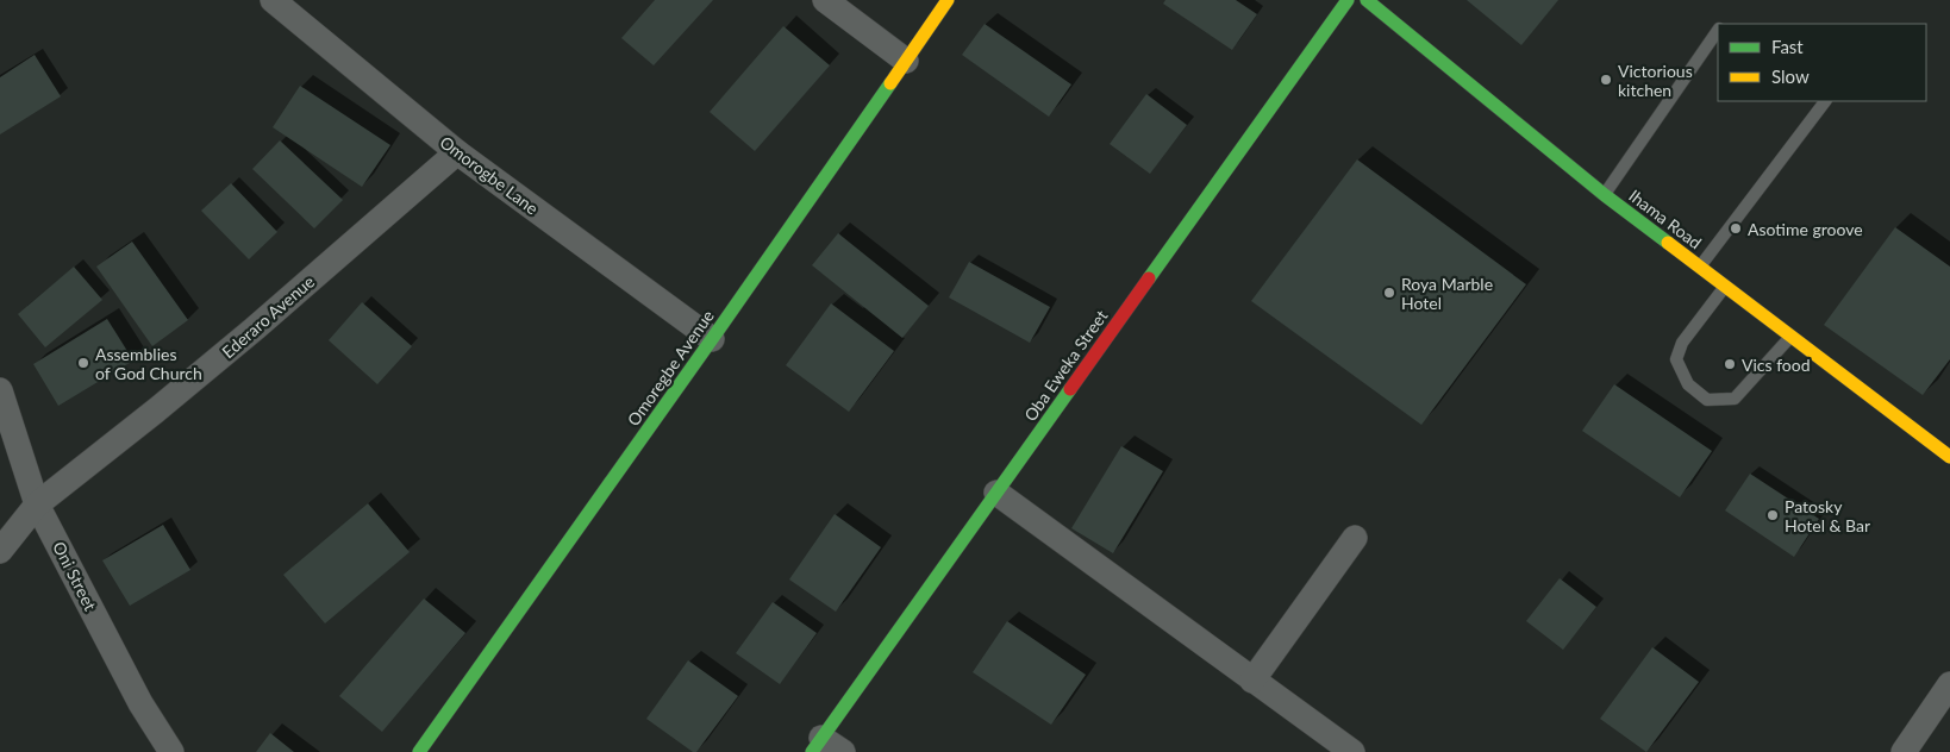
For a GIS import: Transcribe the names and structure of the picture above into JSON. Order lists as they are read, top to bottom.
{
  "streets": {
    "street": [
      "Omorogbe Lane",
      "Ihama Road",
      "Ederaro Avenue",
      "Oba Eweka Street",
      "Omoregbe Avenue",
      "Oni Street"
    ]
  },
  "crossings": [
    ["Omorogbe Lane", "Ederaro Avenue"],
    ["Omorogbe Lane", "Omoregbe Avenue"],
    ["Ederaro Avenue", "Oni Street"]
  ],
  "places": [
    "Victorious kitchen",
    "Asotime groove",
    "Roya Marble Hotel",
    "Assemblies of God Church",
    "Vics food",
    "Patosky Hotel & Bar"
  ],
  "legend": ["Fast", "Slow"]
}
